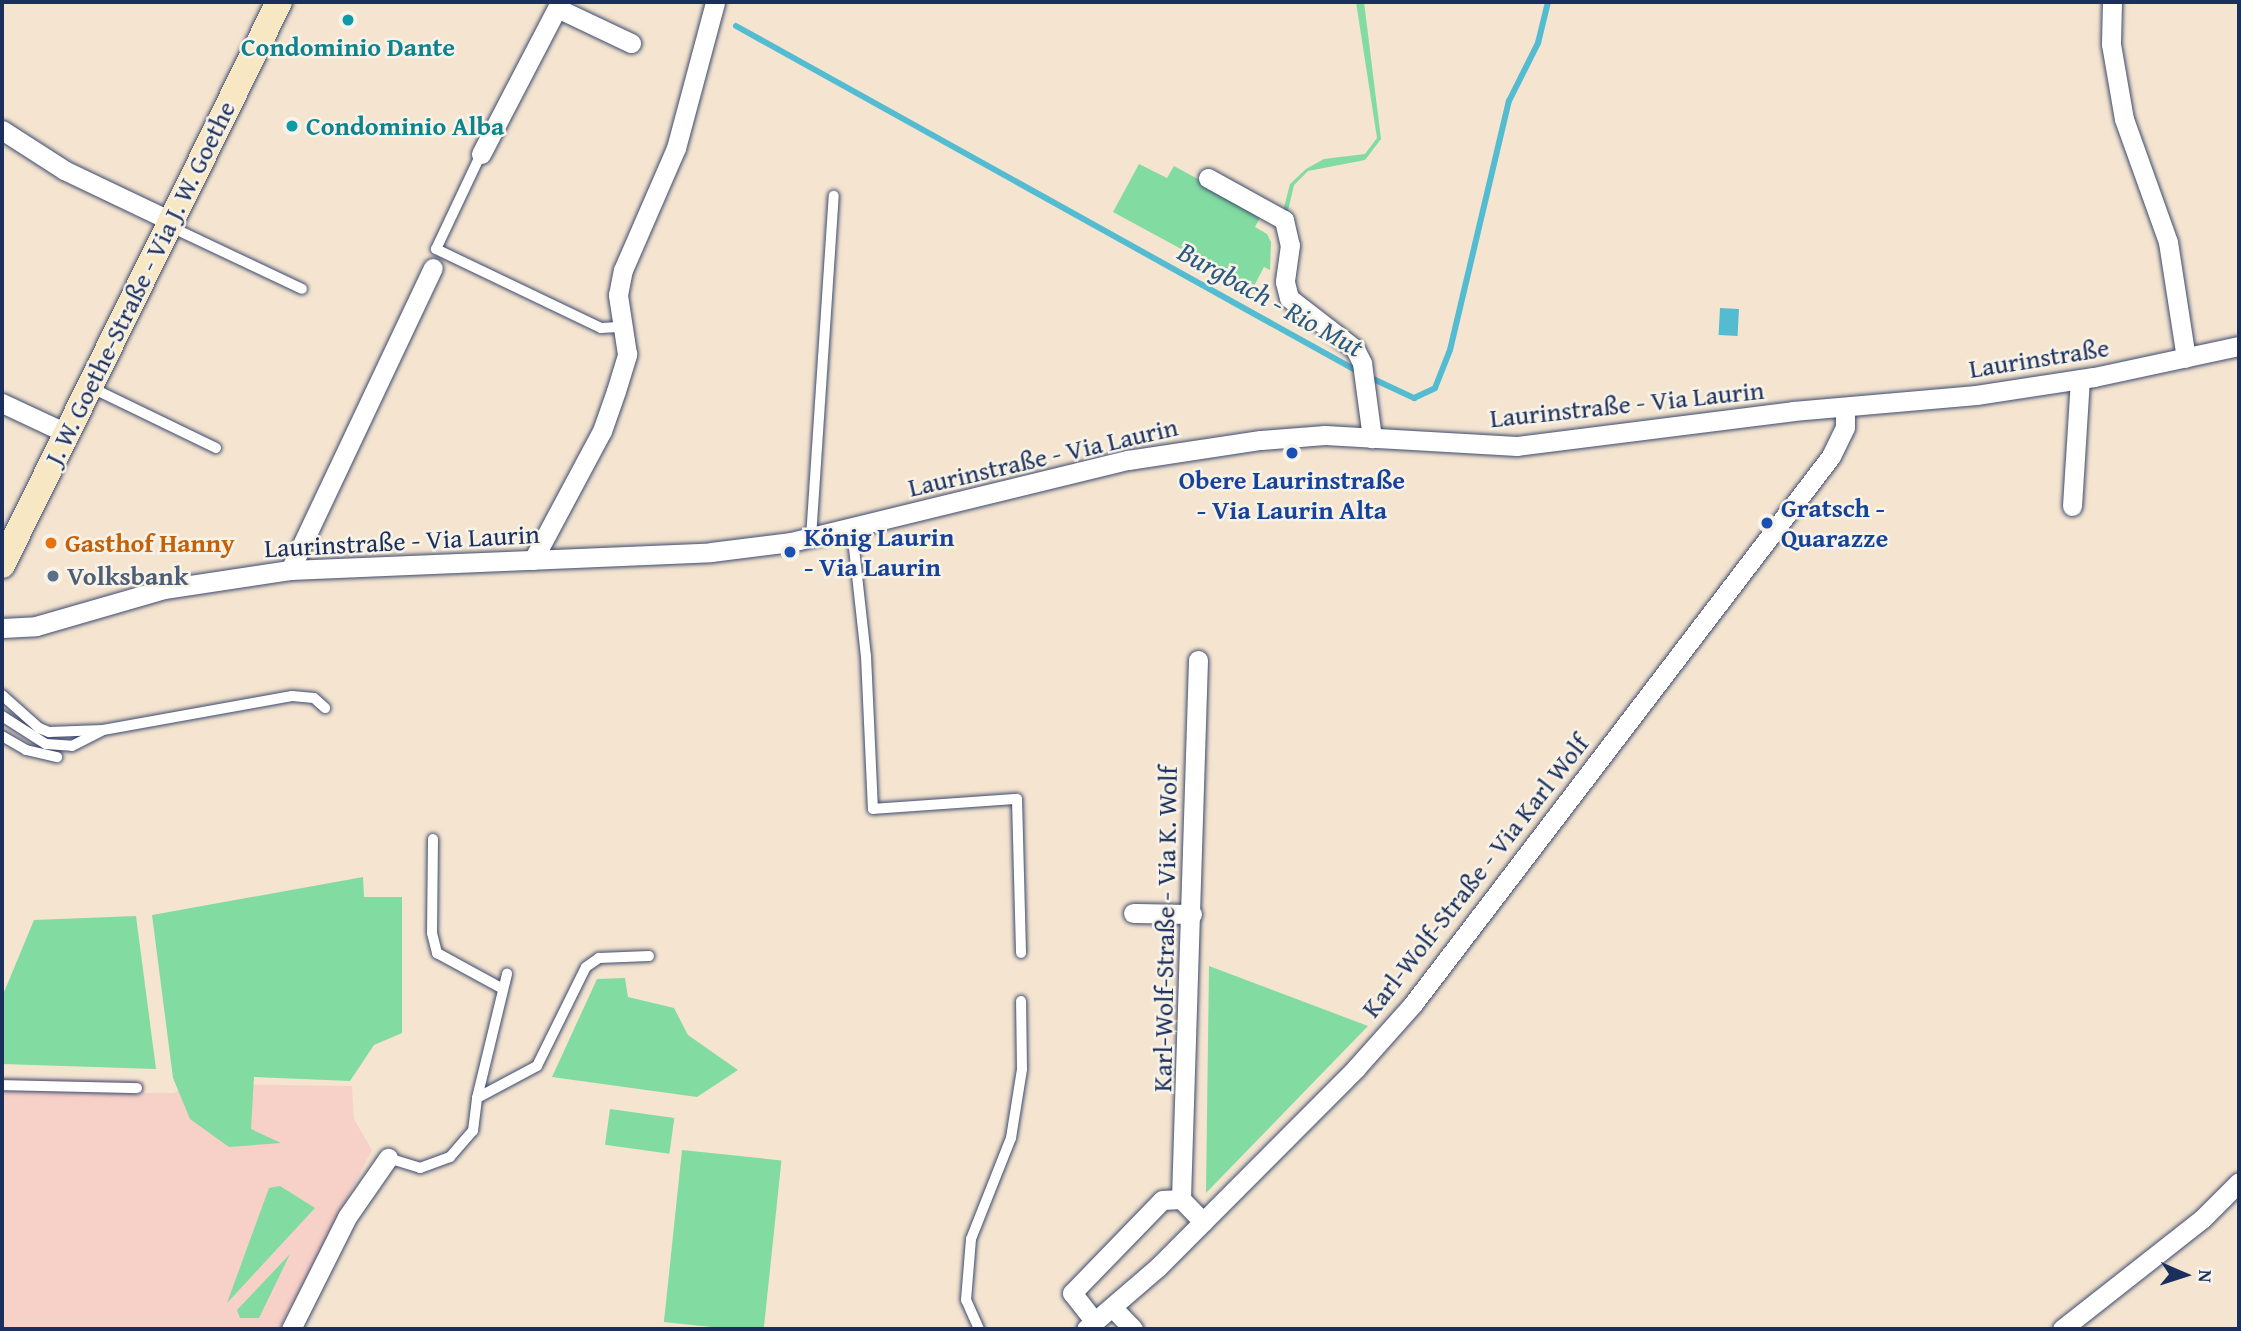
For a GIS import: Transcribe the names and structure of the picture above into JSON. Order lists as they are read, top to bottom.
{
  "streets": {
    "main road": ["J. W. Goethe-Straße - Via J. W. Goethe"],
    "street": [
      "Laurinstraße",
      "Laurinstraße - Via Laurin",
      "Karl-Wolf-Straße - Via Karl Wolf",
      "Karl-Wolf-Straße - Via K. Wolf"
    ]
  },
  "crossings": [
    ["Laurinstraße", "Laurinstraße - Via Laurin"],
    ["Laurinstraße", "Karl-Wolf-Straße - Via Karl Wolf"],
    ["Laurinstraße - Via Laurin", "Karl-Wolf-Straße - Via Karl Wolf"]
  ],
  "water": ["Burgbach - Rio Mut"],
  "places": [
    "Condominio Dante",
    "Condominio Alba",
    "Obere Laurinstraße - Via Laurin Alta",
    "Gratsch - Quarazze",
    "Gasthof Hanny",
    "König Laurin - Via Laurin",
    "Volksbank"
  ],
  "north": "right"
}
